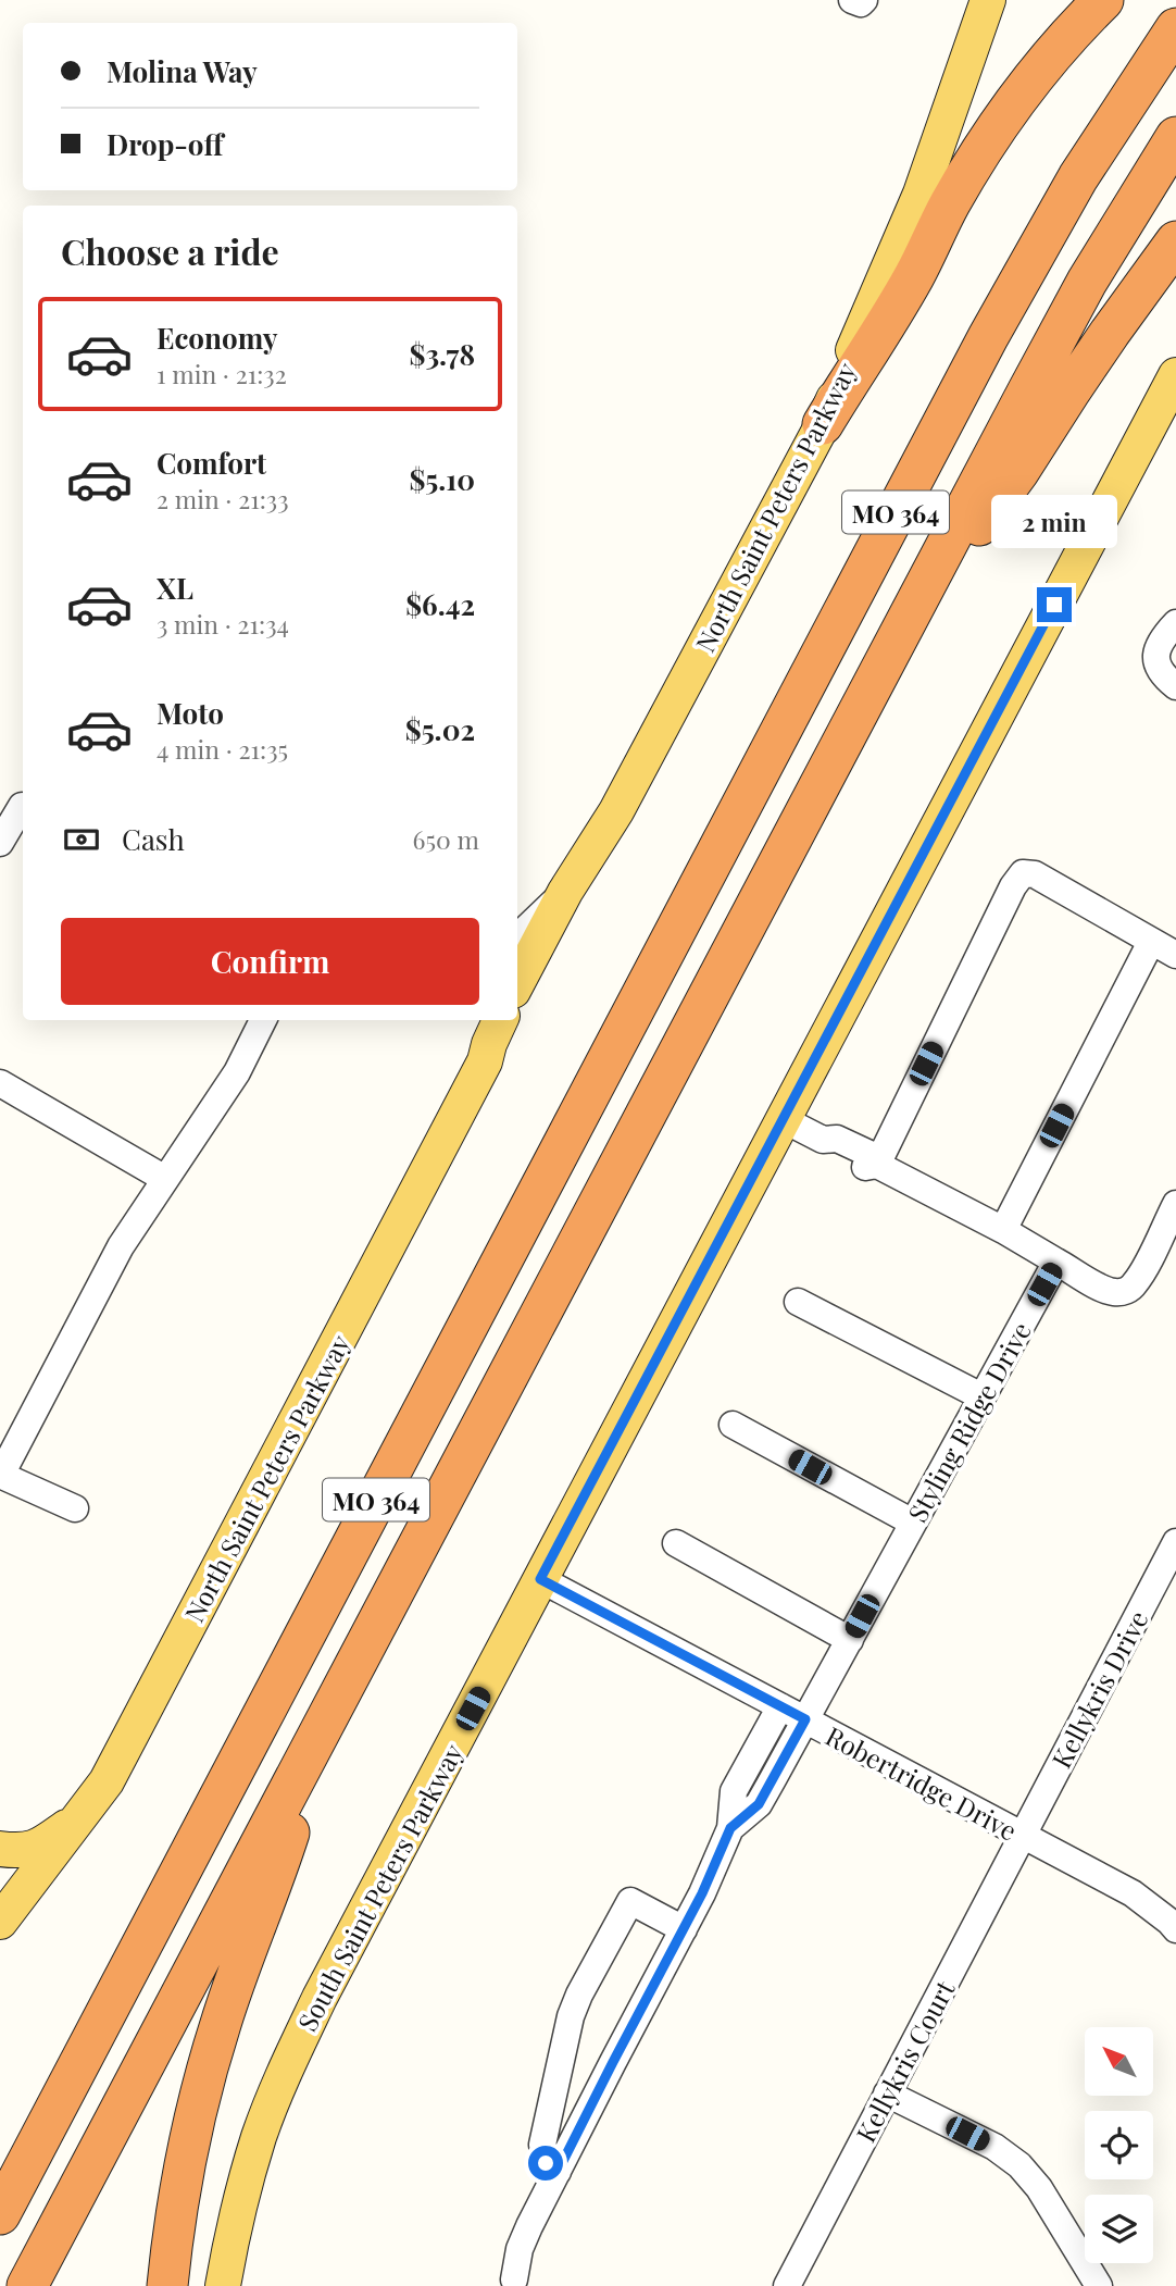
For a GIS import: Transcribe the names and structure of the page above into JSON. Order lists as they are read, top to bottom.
{
  "streets": {
    "highway": ["MO 364"],
    "main road": ["North Saint Peters Parkway", "South Saint Peters Parkway"],
    "street": [
      "Styling Ridge Drive",
      "Kellykris Drive",
      "Robertridge Drive",
      "Kellykris Court"
    ]
  },
  "crossings": [
    ["Styling Ridge Drive", "Robertridge Drive"],
    ["Kellykris Drive", "Robertridge Drive"],
    ["Kellykris Drive", "Kellykris Court"],
    ["Robertridge Drive", "South Saint Peters Parkway"],
    ["Robertridge Drive", "Kellykris Court"]
  ],
  "north": "top left",
  "page": {
    "banner": ["Molina Way", "Drop-off"],
    "heading": "Choose a ride",
    "list": [
      {
        "name": "Economy",
        "note": "1 min · 21:32",
        "value": "$3.78"
      },
      {
        "name": "Comfort",
        "note": "2 min · 21:33",
        "value": "$5.10"
      },
      {
        "name": "XL",
        "note": "3 min · 21:34",
        "value": "$6.42"
      },
      {
        "name": "Moto",
        "note": "4 min · 21:35",
        "value": "$5.02"
      }
    ],
    "bubble": "2 min",
    "pay": ["Cash", "650 m"],
    "buttons": "Confirm"
  }
}
